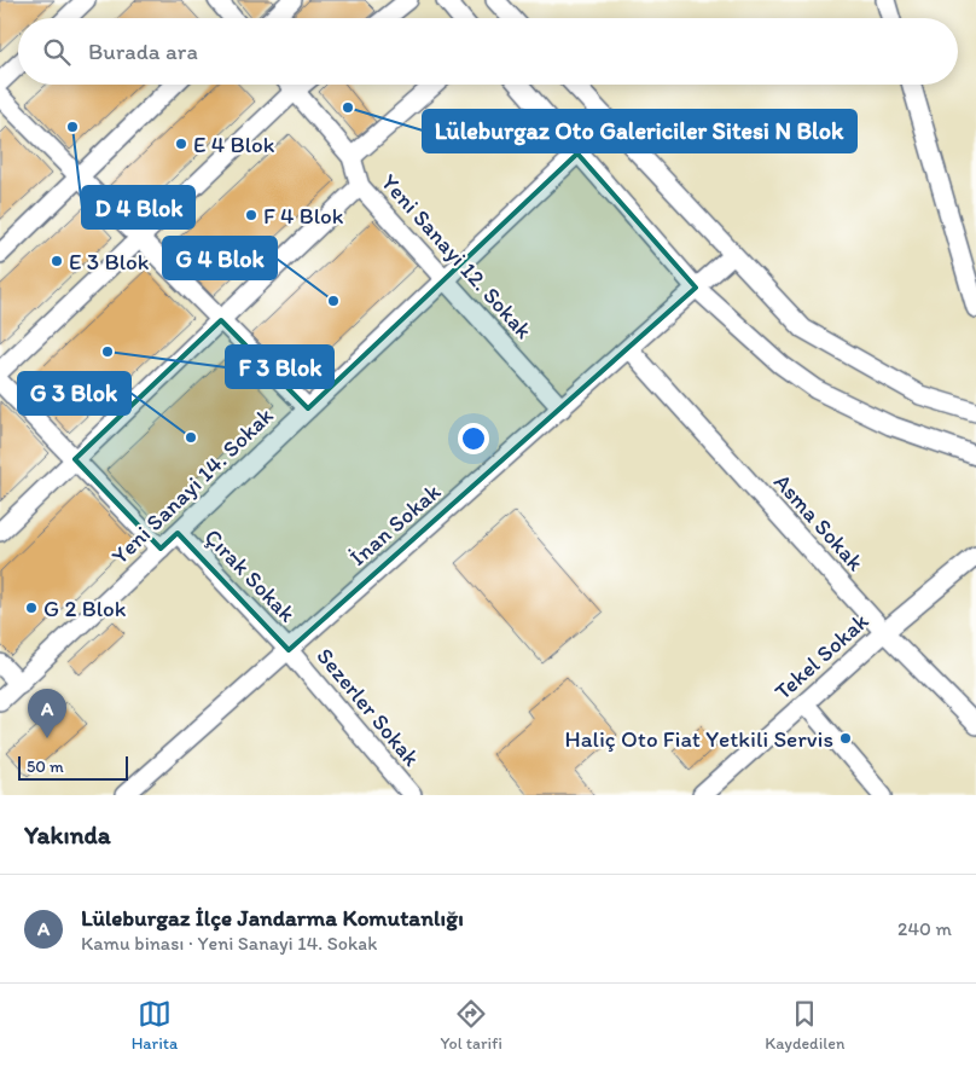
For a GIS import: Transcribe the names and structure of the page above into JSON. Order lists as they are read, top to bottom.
{
  "streets": {
    "street": [
      "Yeni Sanayi 12. Sokak",
      "Yeni Sanayi 14. Sokak",
      "Asma Sokak",
      "İnan Sokak",
      "Çırak Sokak",
      "Tekel Sokak",
      "Sezerler Sokak"
    ]
  },
  "crossings": [
    ["Yeni Sanayi 12. Sokak", "Yeni Sanayi 14. Sokak"],
    ["Yeni Sanayi 12. Sokak", "İnan Sokak"],
    ["Yeni Sanayi 14. Sokak", "Çırak Sokak"],
    ["Asma Sokak", "İnan Sokak"],
    ["Asma Sokak", "Tekel Sokak"],
    ["İnan Sokak", "Çırak Sokak"],
    ["İnan Sokak", "Sezerler Sokak"],
    ["Çırak Sokak", "Sezerler Sokak"]
  ],
  "places": [
    "Lüleburgaz Oto Galericiler Sitesi N Blok",
    "D 4 Blok",
    "E 4 Blok",
    "F 4 Blok",
    "E 3 Blok",
    "G 4 Blok",
    "F 3 Blok",
    "G 3 Blok",
    "G 2 Blok",
    "Haliç Oto Fiat Yetkili Servis"
  ],
  "scale_bar": "50 m",
  "page": {
    "search": "Burada ara",
    "pins": "A",
    "scale": "50 m",
    "heading": "Yakında",
    "list": [
      {
        "mark": "A",
        "name": "Lüleburgaz İlçe Jandarma Komutanlığı",
        "note": "Kamu binası · Yeni Sanayi 14. Sokak",
        "value": "240 m"
      }
    ],
    "nav": ["Harita", "Yol tarifi", "Kaydedilen"]
  }
}
